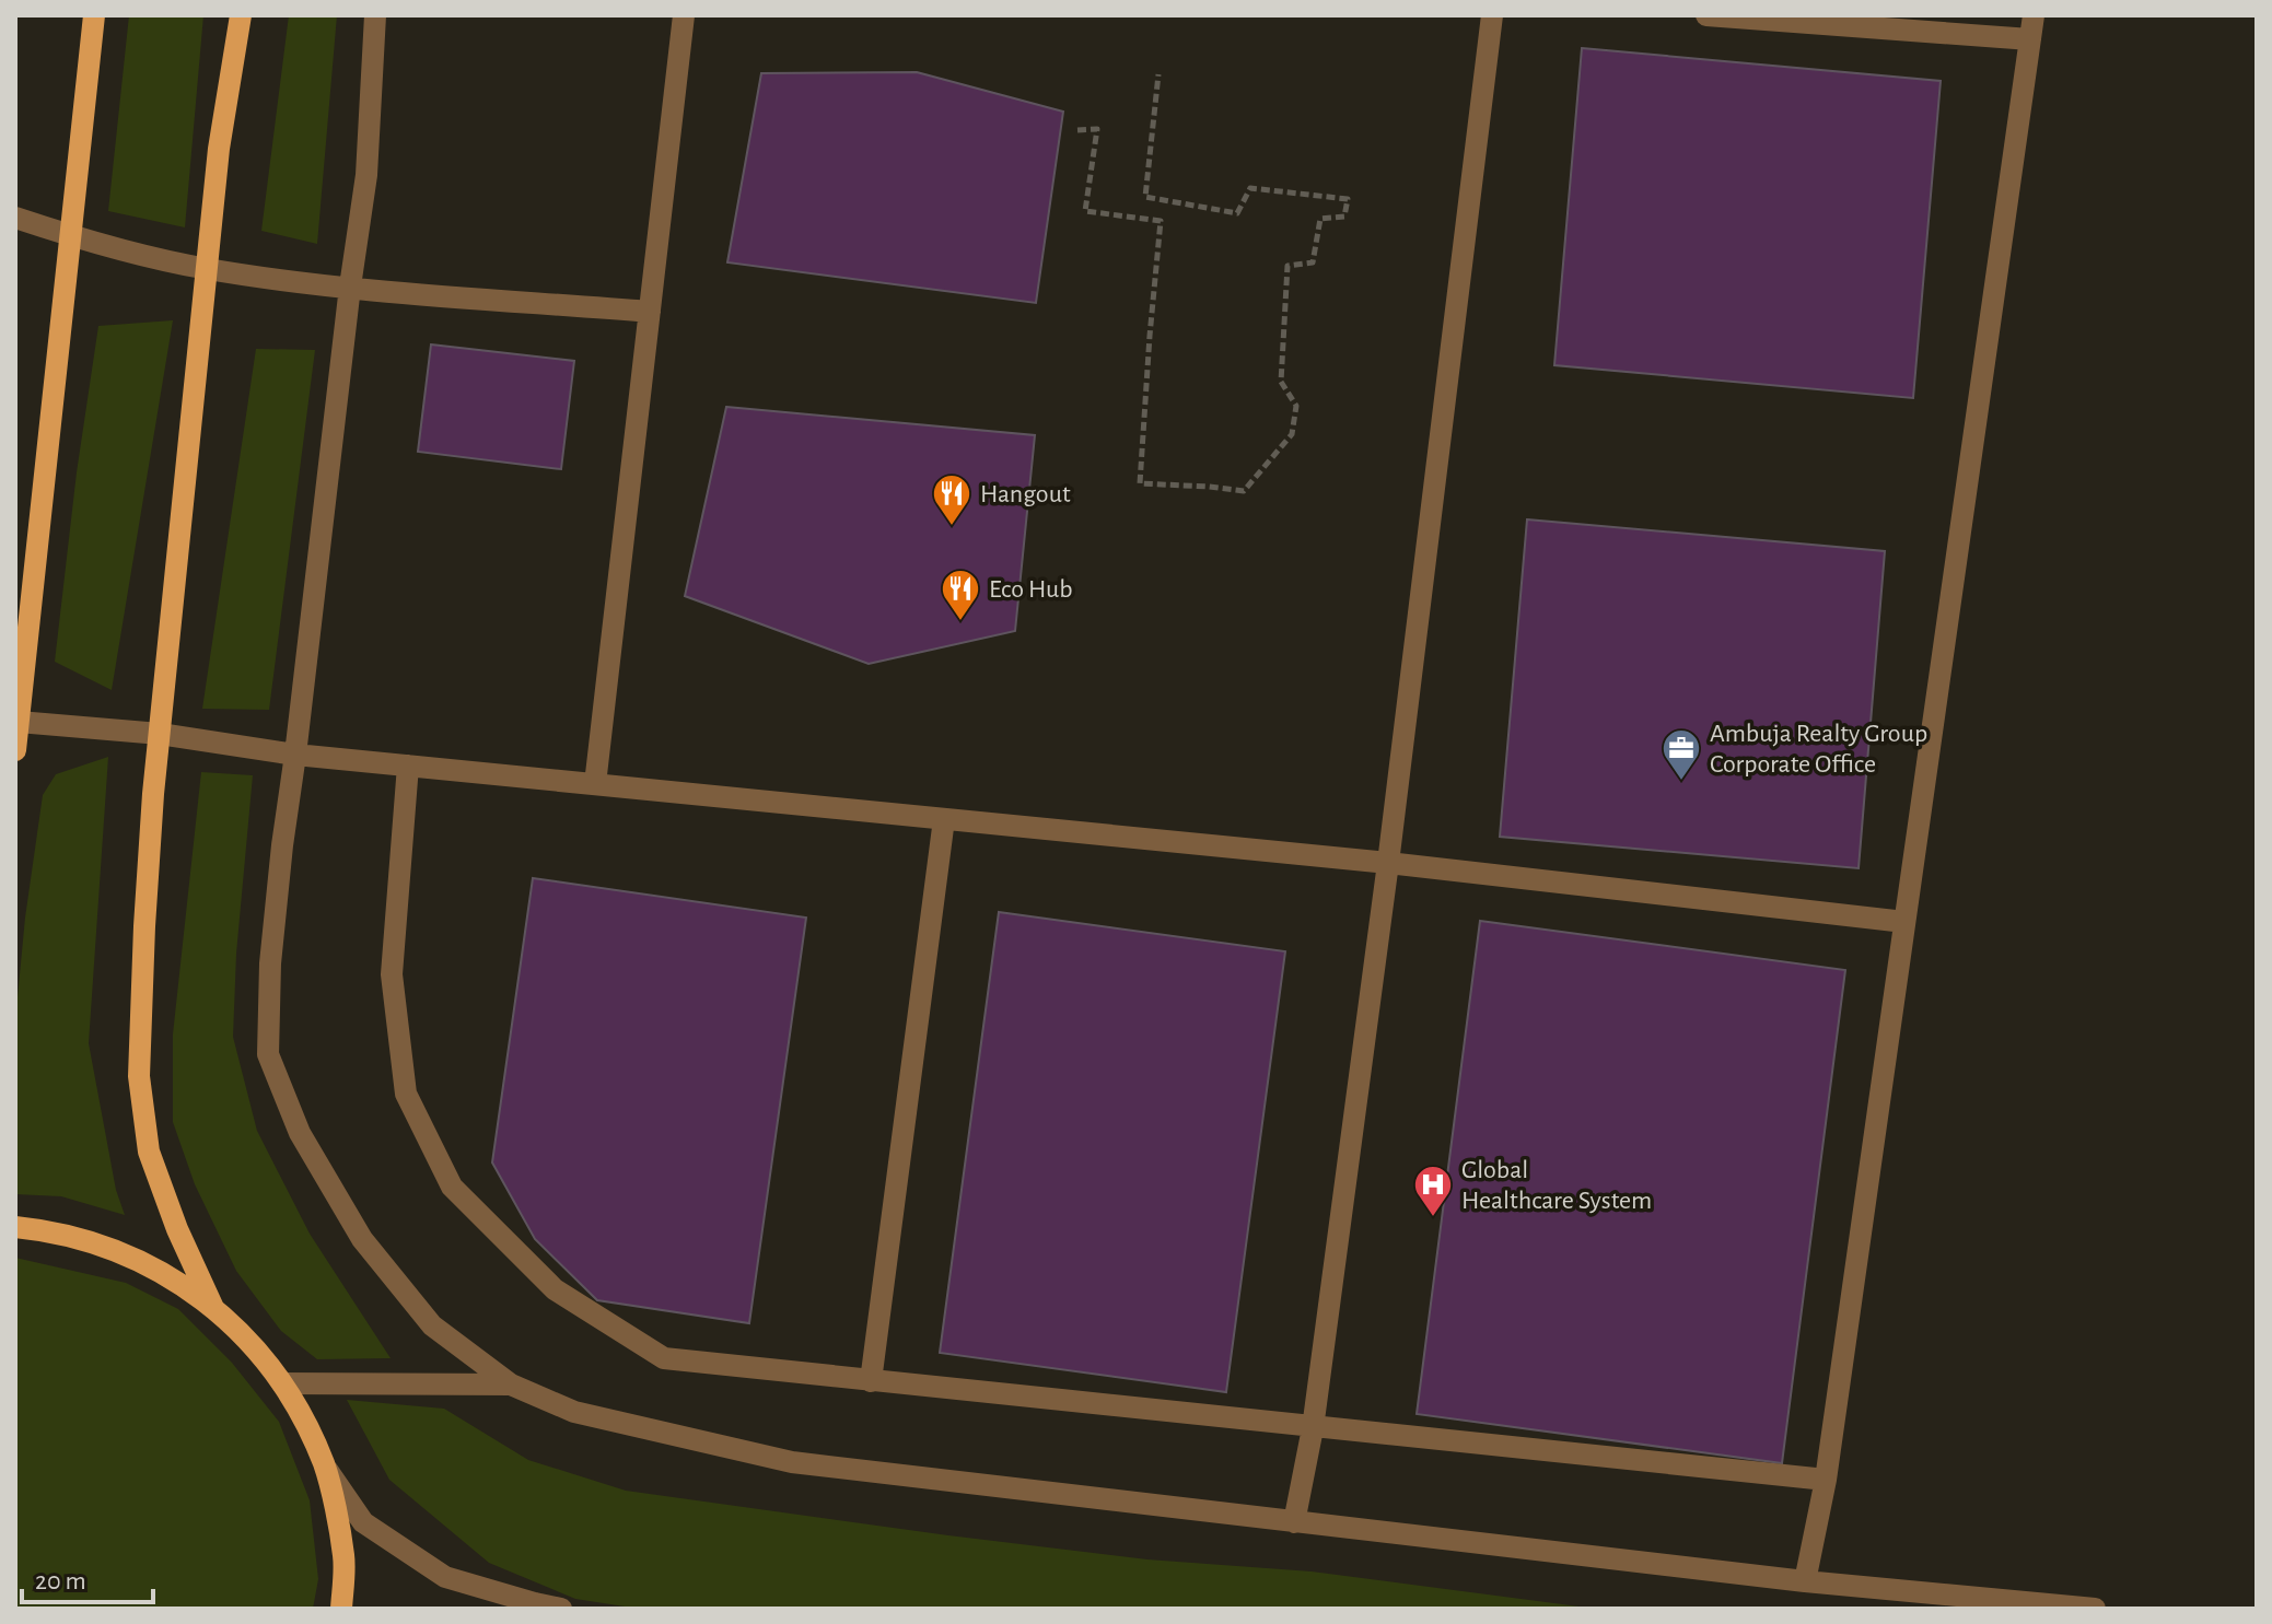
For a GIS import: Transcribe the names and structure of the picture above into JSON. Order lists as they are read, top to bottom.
{
  "places": {
    "restaurant": ["Hangout", "Eco Hub"],
    "office": ["Ambuja Realty Group Corporate Office"],
    "hospital": ["Global Healthcare System"]
  },
  "scale_bar": "20 m"
}
